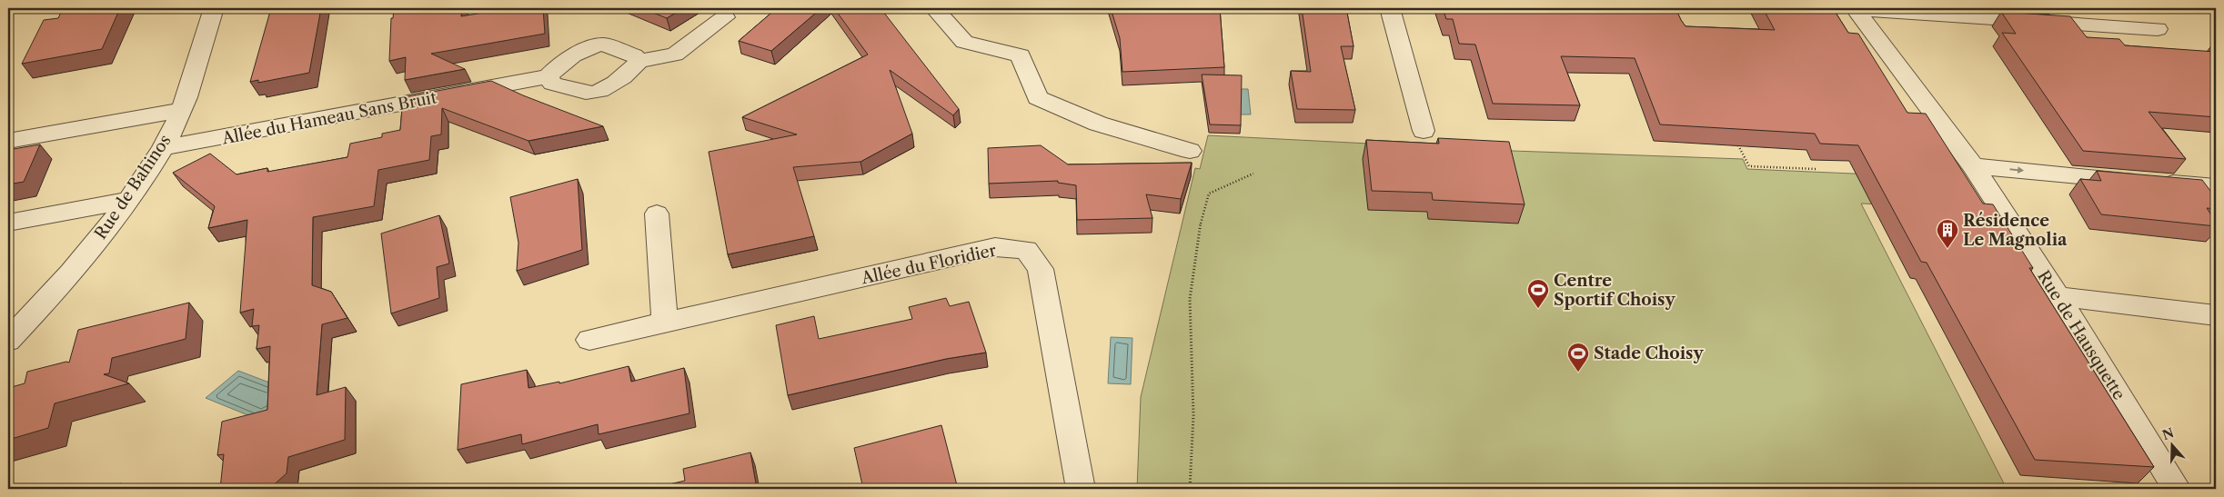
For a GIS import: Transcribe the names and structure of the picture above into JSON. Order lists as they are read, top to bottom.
{
  "streets": {
    "street": [
      "Allée du Hameau Sans Bruit",
      "Rue de Bahinos",
      "Allée du Floridier",
      "Rue de Hausquette"
    ]
  },
  "crossings": [
    ["Allée du Hameau Sans Bruit", "Rue de Bahinos"]
  ],
  "places": {
    "building": ["Résidence Le Magnolia"],
    "sports": ["Centre Sportif Choisy", "Stade Choisy"]
  },
  "north": "top"
}
